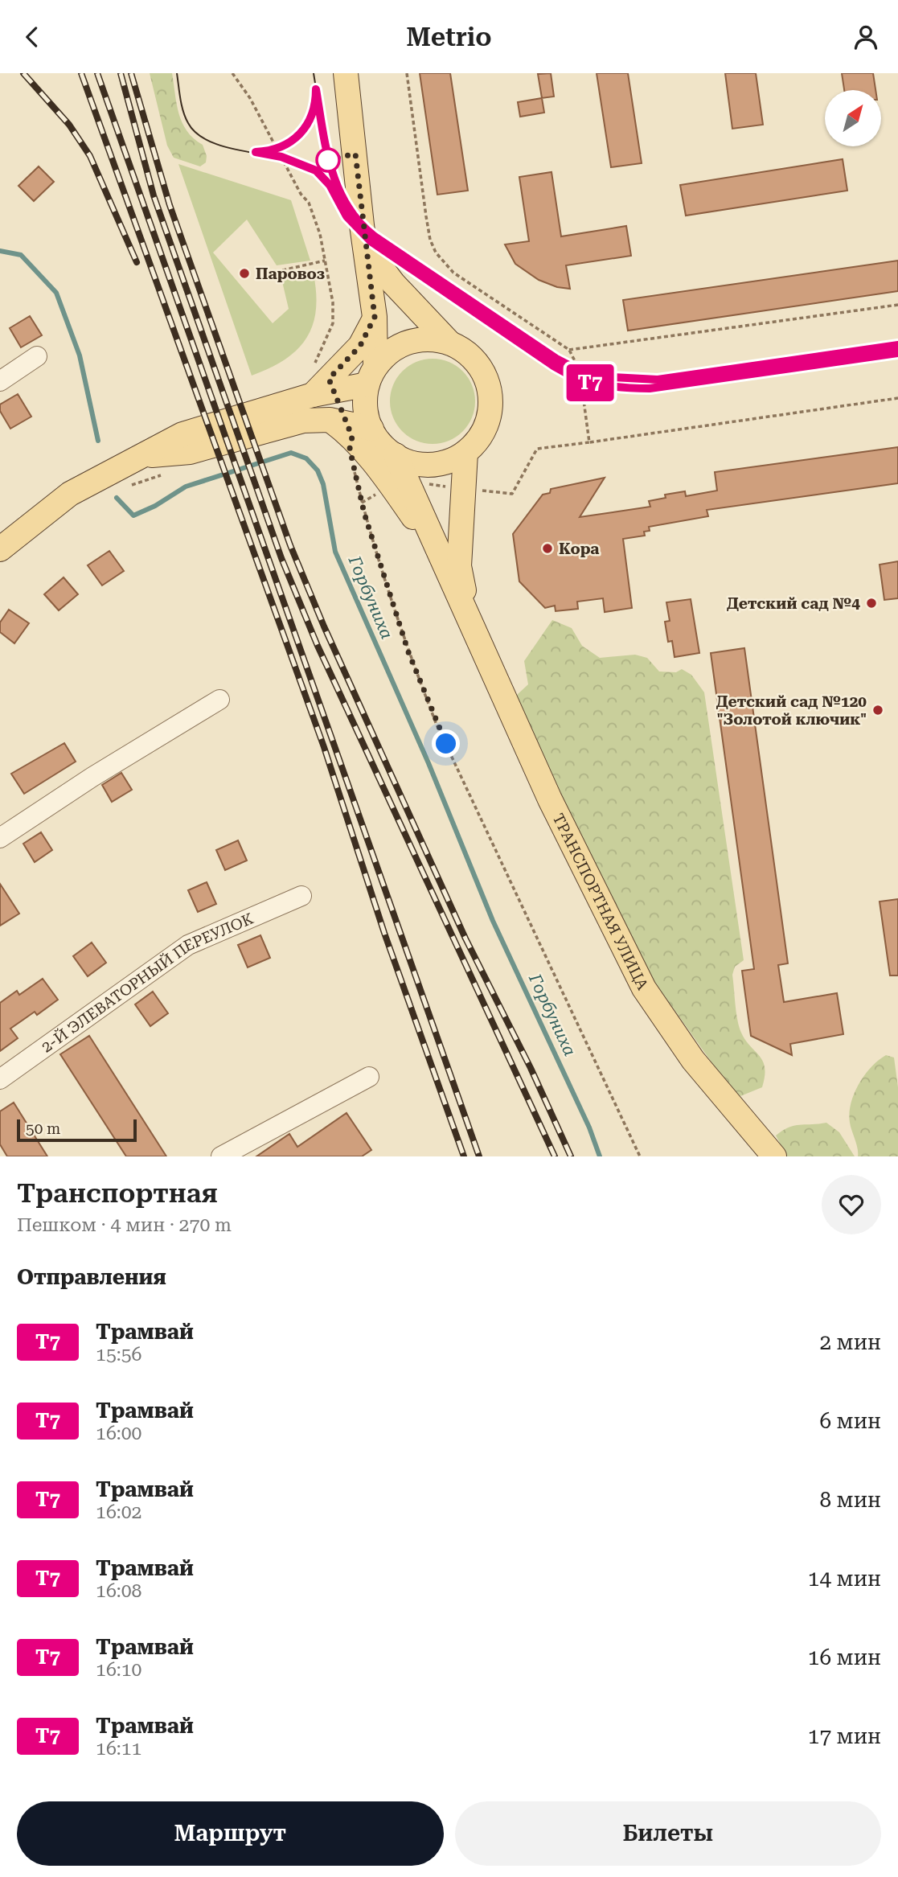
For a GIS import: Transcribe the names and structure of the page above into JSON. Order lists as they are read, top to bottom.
{
  "streets": {
    "main road": ["ТРАНСПОРТНАЯ УЛИЦА"],
    "street": ["2-Й ЭЛЕВАТОРНЫЙ ПЕРЕУЛОК"]
  },
  "water": ["Горбуниха"],
  "places": [
    "Паровоз",
    "Кора",
    "Детский сад №4",
    "Детский сад №120 \"Золотой ключик\""
  ],
  "lines": ["tram line T7"],
  "scale_bar": "50 m",
  "north": "top right",
  "page": {
    "header": "Metrio",
    "on_map": "T7",
    "scale": "50 m",
    "heading": [
      ["Транспортная", "Пешком · 4 мин · 270 m"],
      "Отправления"
    ],
    "list": [
      {
        "mark": "T7",
        "name": "Трамвай",
        "note": "15:56",
        "value": "2 мин"
      },
      {
        "mark": "T7",
        "name": "Трамвай",
        "note": "16:00",
        "value": "6 мин"
      },
      {
        "mark": "T7",
        "name": "Трамвай",
        "note": "16:02",
        "value": "8 мин"
      },
      {
        "mark": "T7",
        "name": "Трамвай",
        "note": "16:08",
        "value": "14 мин"
      },
      {
        "mark": "T7",
        "name": "Трамвай",
        "note": "16:10",
        "value": "16 мин"
      },
      {
        "mark": "T7",
        "name": "Трамвай",
        "note": "16:11",
        "value": "17 мин"
      }
    ],
    "buttons": ["Маршрут", "Билеты"]
  }
}
